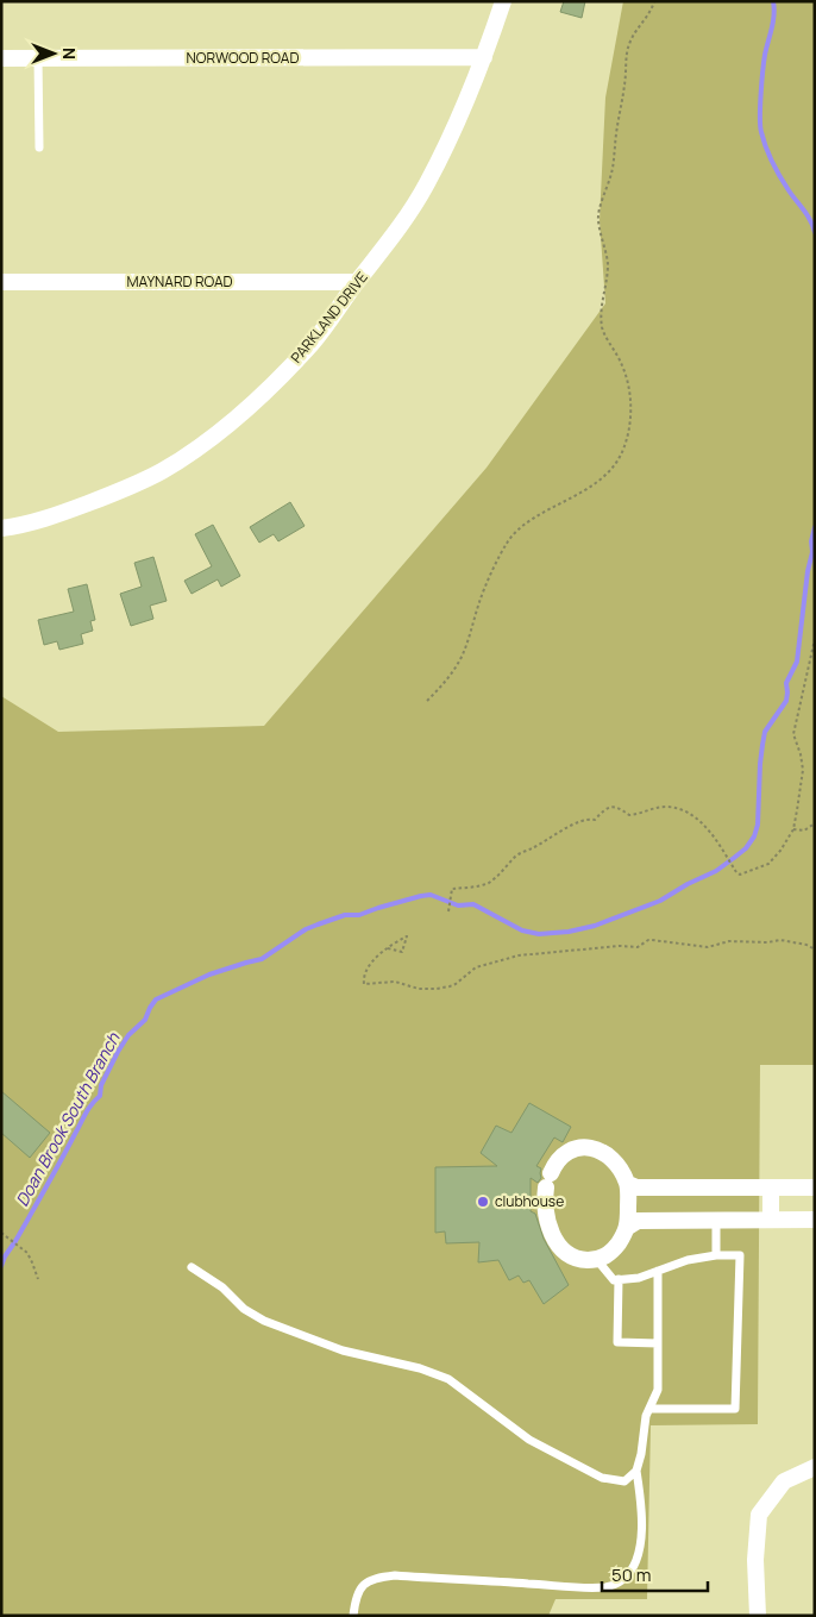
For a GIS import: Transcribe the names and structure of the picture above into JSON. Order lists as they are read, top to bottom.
{
  "streets": {
    "street": ["NORWOOD ROAD", "MAYNARD ROAD", "PARKLAND DRIVE"]
  },
  "crossings": [
    ["NORWOOD ROAD", "PARKLAND DRIVE"],
    ["MAYNARD ROAD", "PARKLAND DRIVE"]
  ],
  "water": ["Doan Brook South Branch"],
  "places": ["clubhouse"],
  "scale_bar": "50 m",
  "north": "right"
}
